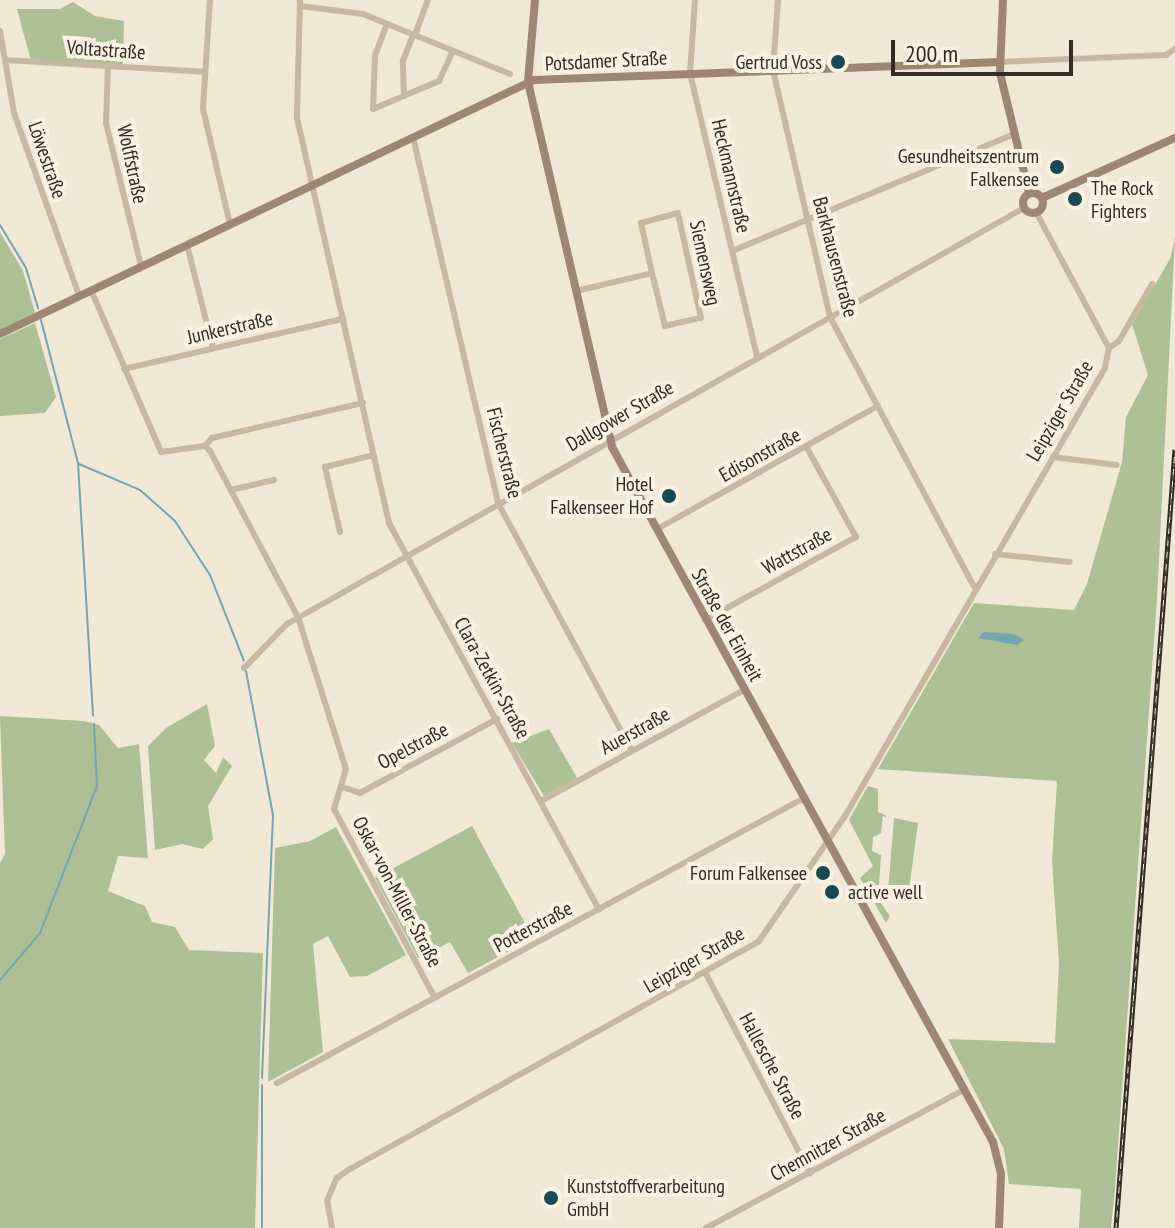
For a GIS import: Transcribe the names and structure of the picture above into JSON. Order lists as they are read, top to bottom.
{
  "streets": {
    "street": [
      "Voltastraße",
      "Potsdamer Straße",
      "Löwestraße",
      "Wolffstraße",
      "Heckmannstraße",
      "Barkhausenstraße",
      "Siemensweg",
      "Junkerstraße",
      "Leipziger Straße",
      "Dallgower Straße",
      "Fischerstraße",
      "Edisonstraße",
      "Wattstraße",
      "Straße der Einheit",
      "Clara-Zetkin-Straße",
      "Auerstraße",
      "Opelstraße",
      "Oskar-von-Miller-Straße",
      "Potterstraße",
      "Hallesche Straße",
      "Chemnitzer Straße"
    ]
  },
  "crossings": [
    ["Voltastraße", "Löwestraße"],
    ["Voltastraße", "Wolffstraße"],
    ["Potsdamer Straße", "Löwestraße"],
    ["Potsdamer Straße", "Wolffstraße"],
    ["Potsdamer Straße", "Heckmannstraße"],
    ["Potsdamer Straße", "Barkhausenstraße"],
    ["Potsdamer Straße", "Fischerstraße"],
    ["Potsdamer Straße", "Straße der Einheit"],
    ["Potsdamer Straße", "Clara-Zetkin-Straße"],
    ["Heckmannstraße", "Dallgower Straße"],
    ["Barkhausenstraße", "Leipziger Straße"],
    ["Barkhausenstraße", "Dallgower Straße"],
    ["Barkhausenstraße", "Edisonstraße"],
    ["Junkerstraße", "Clara-Zetkin-Straße"],
    ["Leipziger Straße", "Straße der Einheit"],
    ["Leipziger Straße", "Hallesche Straße"],
    ["Dallgower Straße", "Fischerstraße"],
    ["Dallgower Straße", "Straße der Einheit"],
    ["Dallgower Straße", "Clara-Zetkin-Straße"],
    ["Dallgower Straße", "Oskar-von-Miller-Straße"],
    ["Fischerstraße", "Auerstraße"],
    ["Edisonstraße", "Wattstraße"],
    ["Edisonstraße", "Straße der Einheit"],
    ["Wattstraße", "Straße der Einheit"],
    ["Straße der Einheit", "Auerstraße"],
    ["Straße der Einheit", "Potterstraße"],
    ["Straße der Einheit", "Chemnitzer Straße"],
    ["Clara-Zetkin-Straße", "Auerstraße"],
    ["Clara-Zetkin-Straße", "Opelstraße"],
    ["Clara-Zetkin-Straße", "Potterstraße"],
    ["Opelstraße", "Oskar-von-Miller-Straße"],
    ["Oskar-von-Miller-Straße", "Potterstraße"],
    ["Hallesche Straße", "Chemnitzer Straße"]
  ],
  "places": [
    "Gertrud Voss",
    "Gesundheitszentrum Falkensee",
    "The Rock Fighters",
    "Hotel Falkenseer Hof",
    "Forum Falkensee",
    "active well",
    "Kunststoffverarbeitung GmbH"
  ],
  "scale_bar": "200 m"
}
